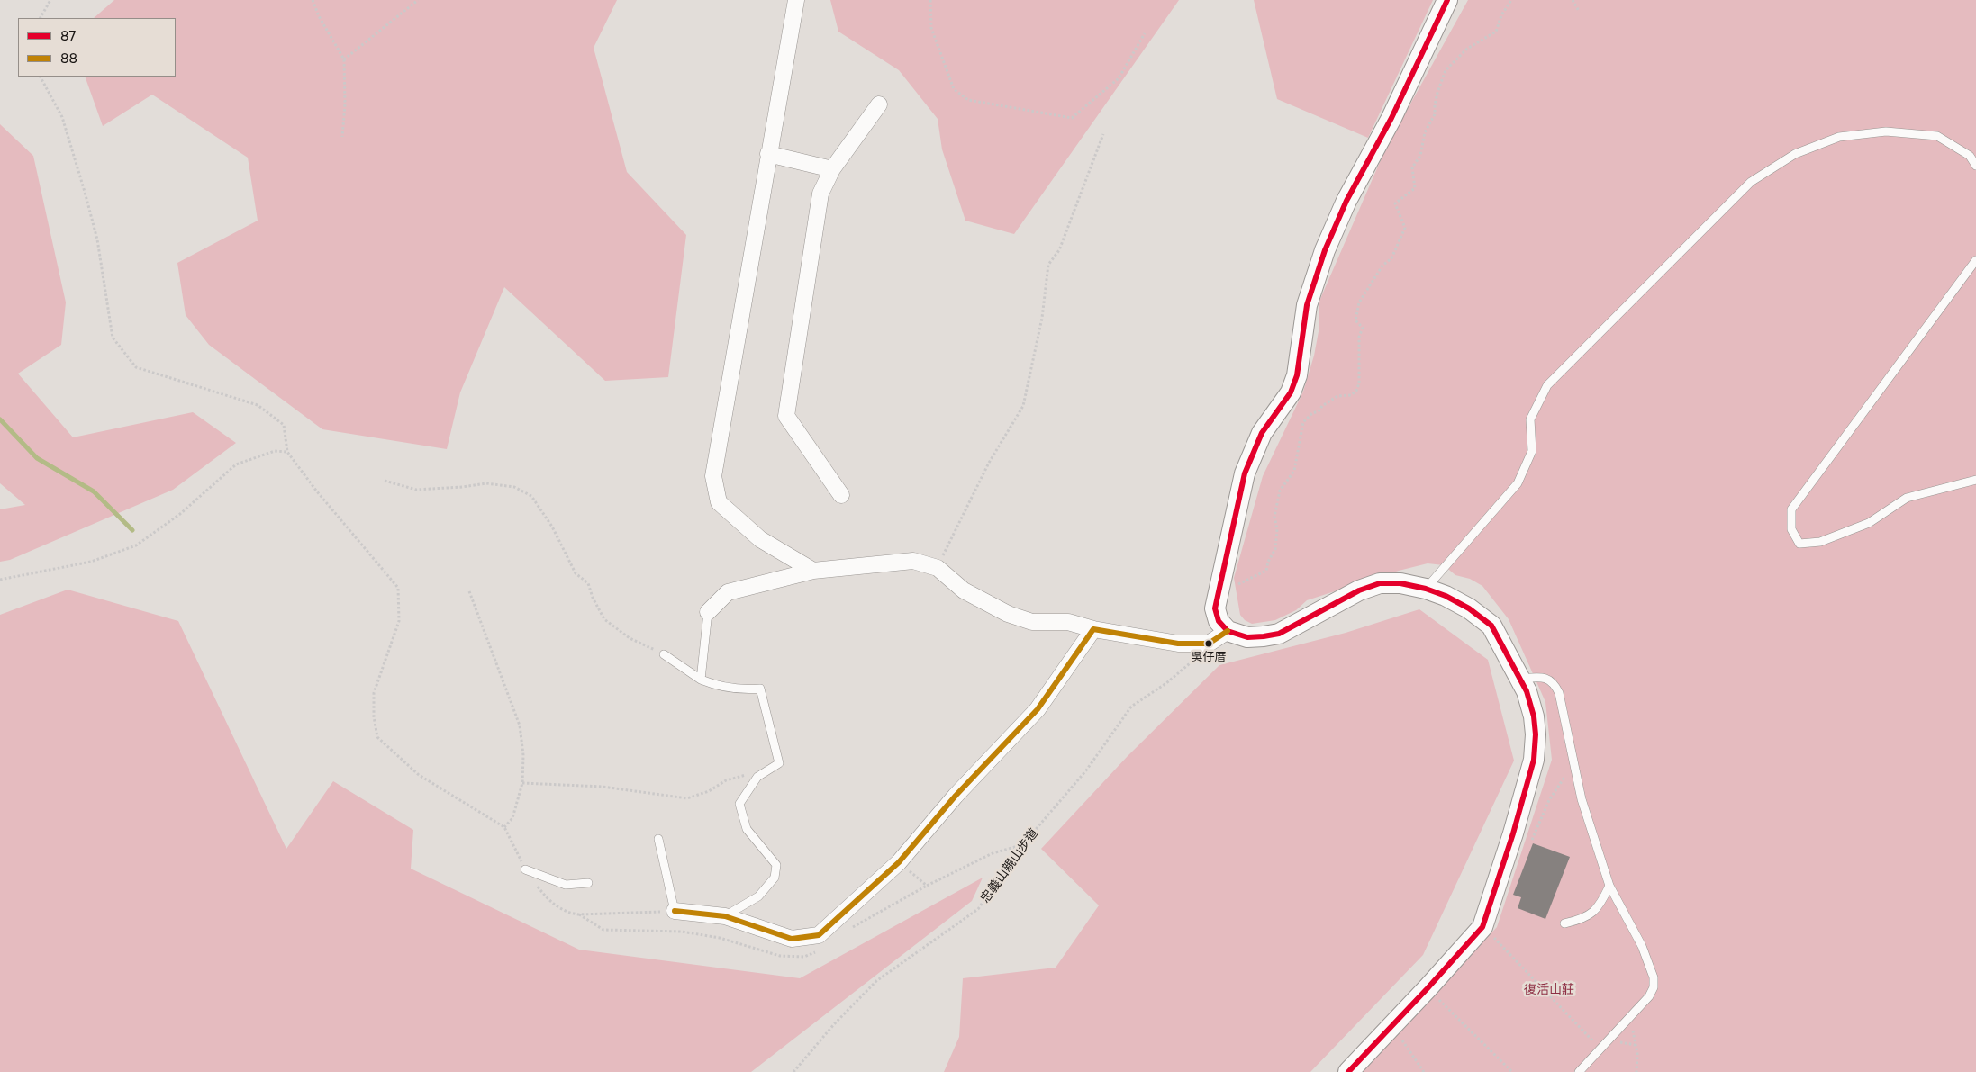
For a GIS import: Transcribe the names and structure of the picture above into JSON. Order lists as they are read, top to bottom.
{
  "streets": {
    "path": ["忠義山親山步道"]
  },
  "parks": ["復活山莊"],
  "places": ["吳仔厝"],
  "lines": ["transit line 87", "transit line 88"],
  "legend": ["87", "88"]
}
